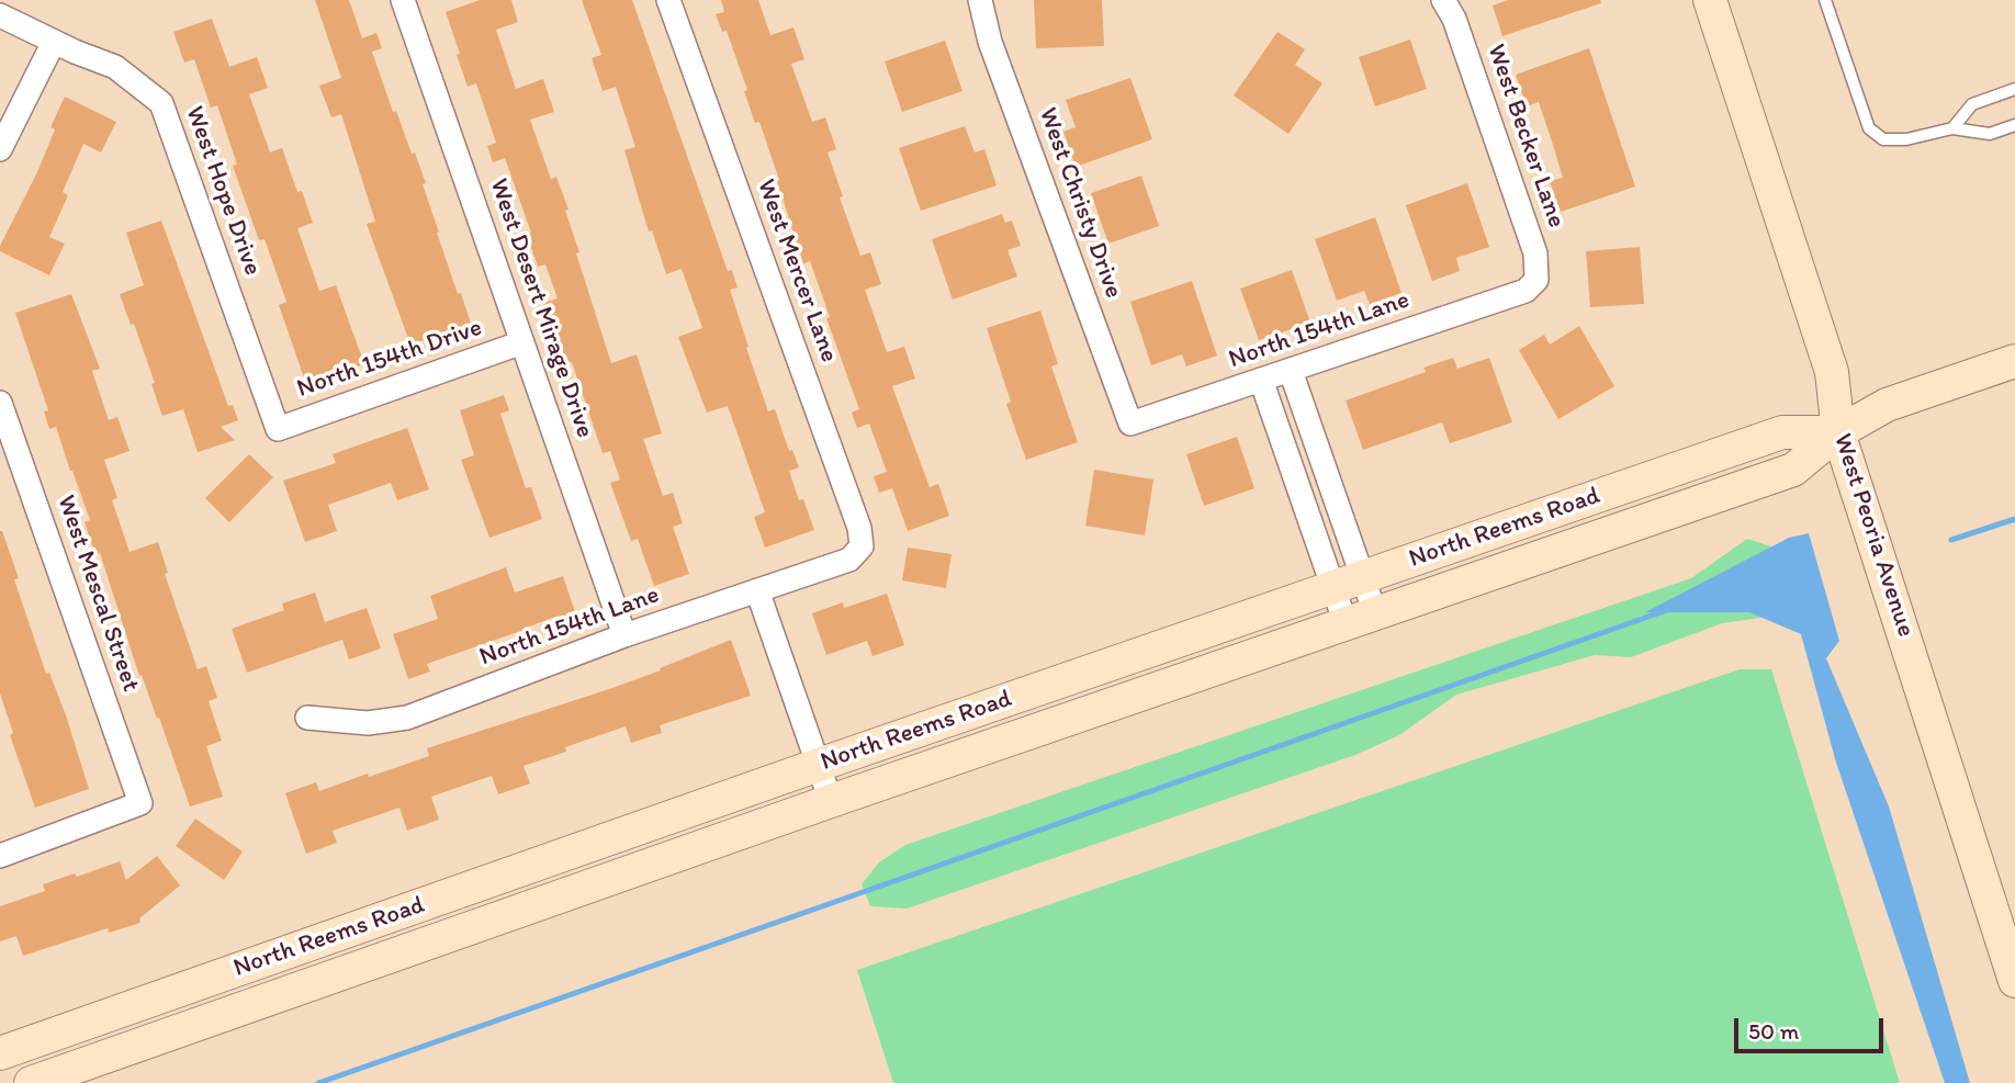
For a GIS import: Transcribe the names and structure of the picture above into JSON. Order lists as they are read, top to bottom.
{
  "streets": {
    "main road": ["North Reems Road", "West Peoria Avenue"],
    "street": [
      "West Becker Lane",
      "West Hope Drive",
      "West Christy Drive",
      "West Mercer Lane",
      "West Desert Mirage Drive",
      "North 154th Lane",
      "North 154th Drive",
      "West Mescal Street"
    ]
  },
  "crossings": [
    ["West Becker Lane", "North 154th Lane"],
    ["West Hope Drive", "North 154th Drive"],
    ["West Christy Drive", "North 154th Lane"],
    ["West Mercer Lane", "North 154th Lane"],
    ["West Desert Mirage Drive", "North 154th Lane"],
    ["West Desert Mirage Drive", "North 154th Drive"],
    ["North Reems Road", "West Peoria Avenue"]
  ],
  "scale_bar": "50 m"
}
